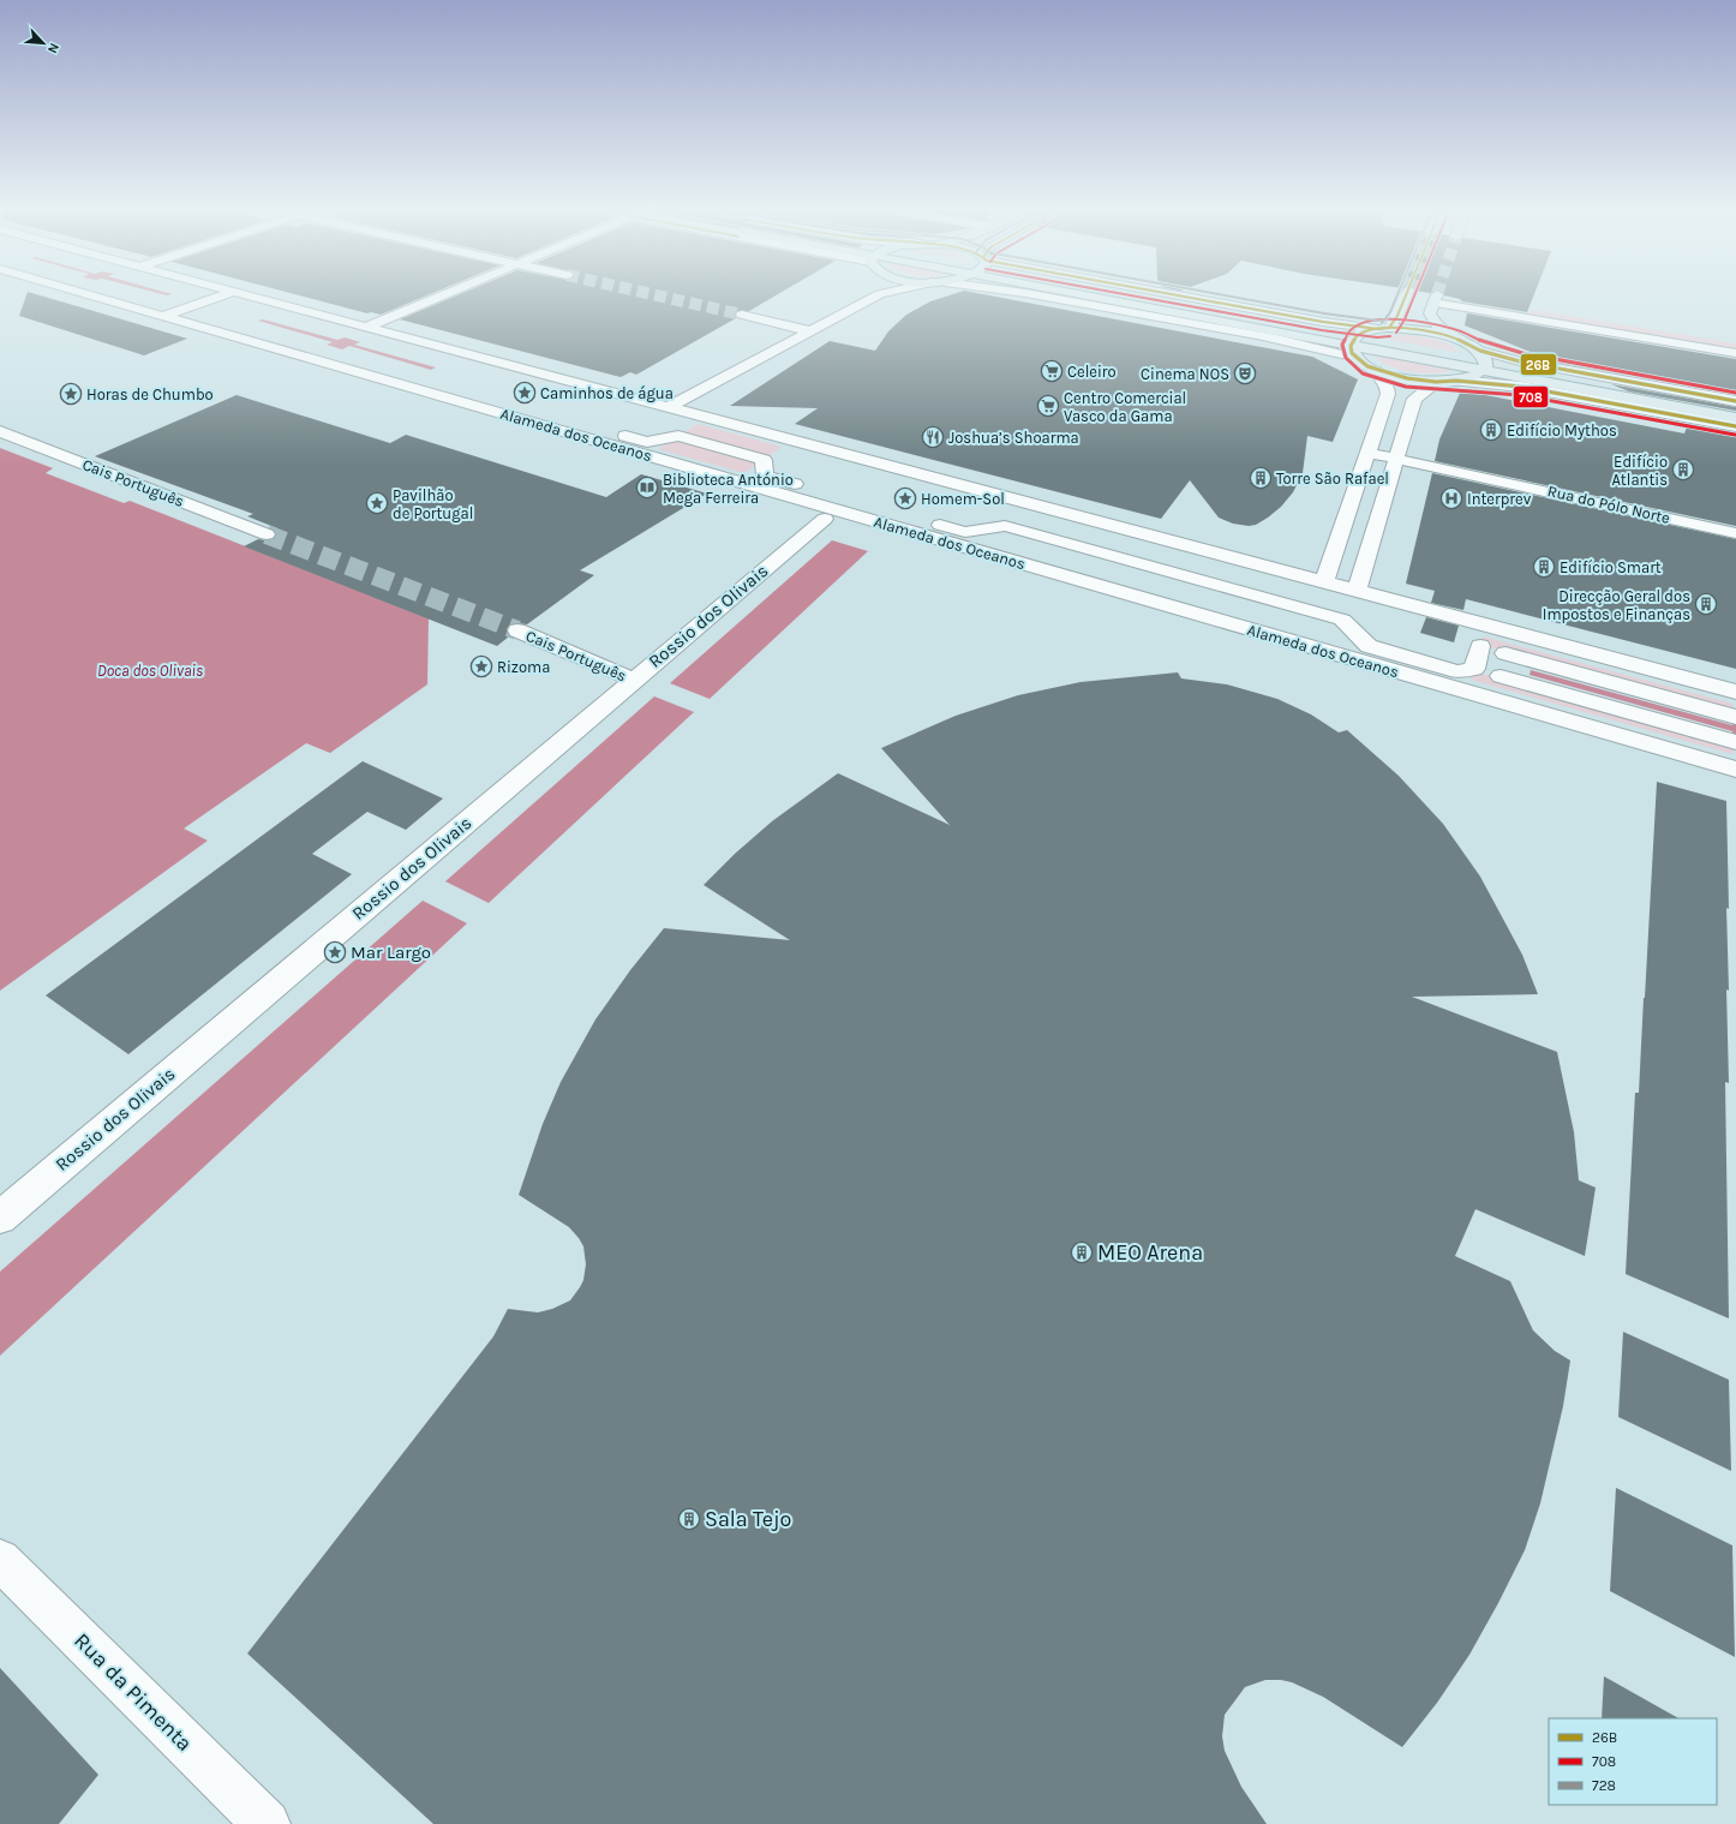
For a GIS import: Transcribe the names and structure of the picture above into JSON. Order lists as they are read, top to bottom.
{
  "streets": {
    "street": [
      "Alameda dos Oceanos",
      "Cais Português",
      "Rua do Pólo Norte",
      "Rossio dos Olivais",
      "Rua da Pimenta"
    ]
  },
  "crossings": [
    ["Cais Português", "Rossio dos Olivais"]
  ],
  "water": ["Doca dos Olivais"],
  "places": {
    "supermarket": ["Celeiro", "Centro Comercial Vasco da Gama"],
    "theatre": ["Cinema NOS"],
    "place": [
      "Caminhos de água",
      "Horas de Chumbo",
      "Homem-Sol",
      "Pavilhão de Portugal",
      "Rizoma",
      "Mar Largo"
    ],
    "building": [
      "Edifício Mythos",
      "Edifício Atlantis",
      "Torre São Rafael",
      "Edifício Smart",
      "Direcção Geral dos Impostos e Finanças",
      "MEO Arena",
      "Sala Tejo"
    ],
    "restaurant": ["Joshua’s Shoarma"],
    "library": ["Biblioteca António Mega Ferreira"],
    "hospital": ["Interprev"]
  },
  "lines": ["transit line 26B", "transit line 708", "transit line 728"],
  "legend": ["26B", "708", "728"],
  "north": "bottom right"
}
